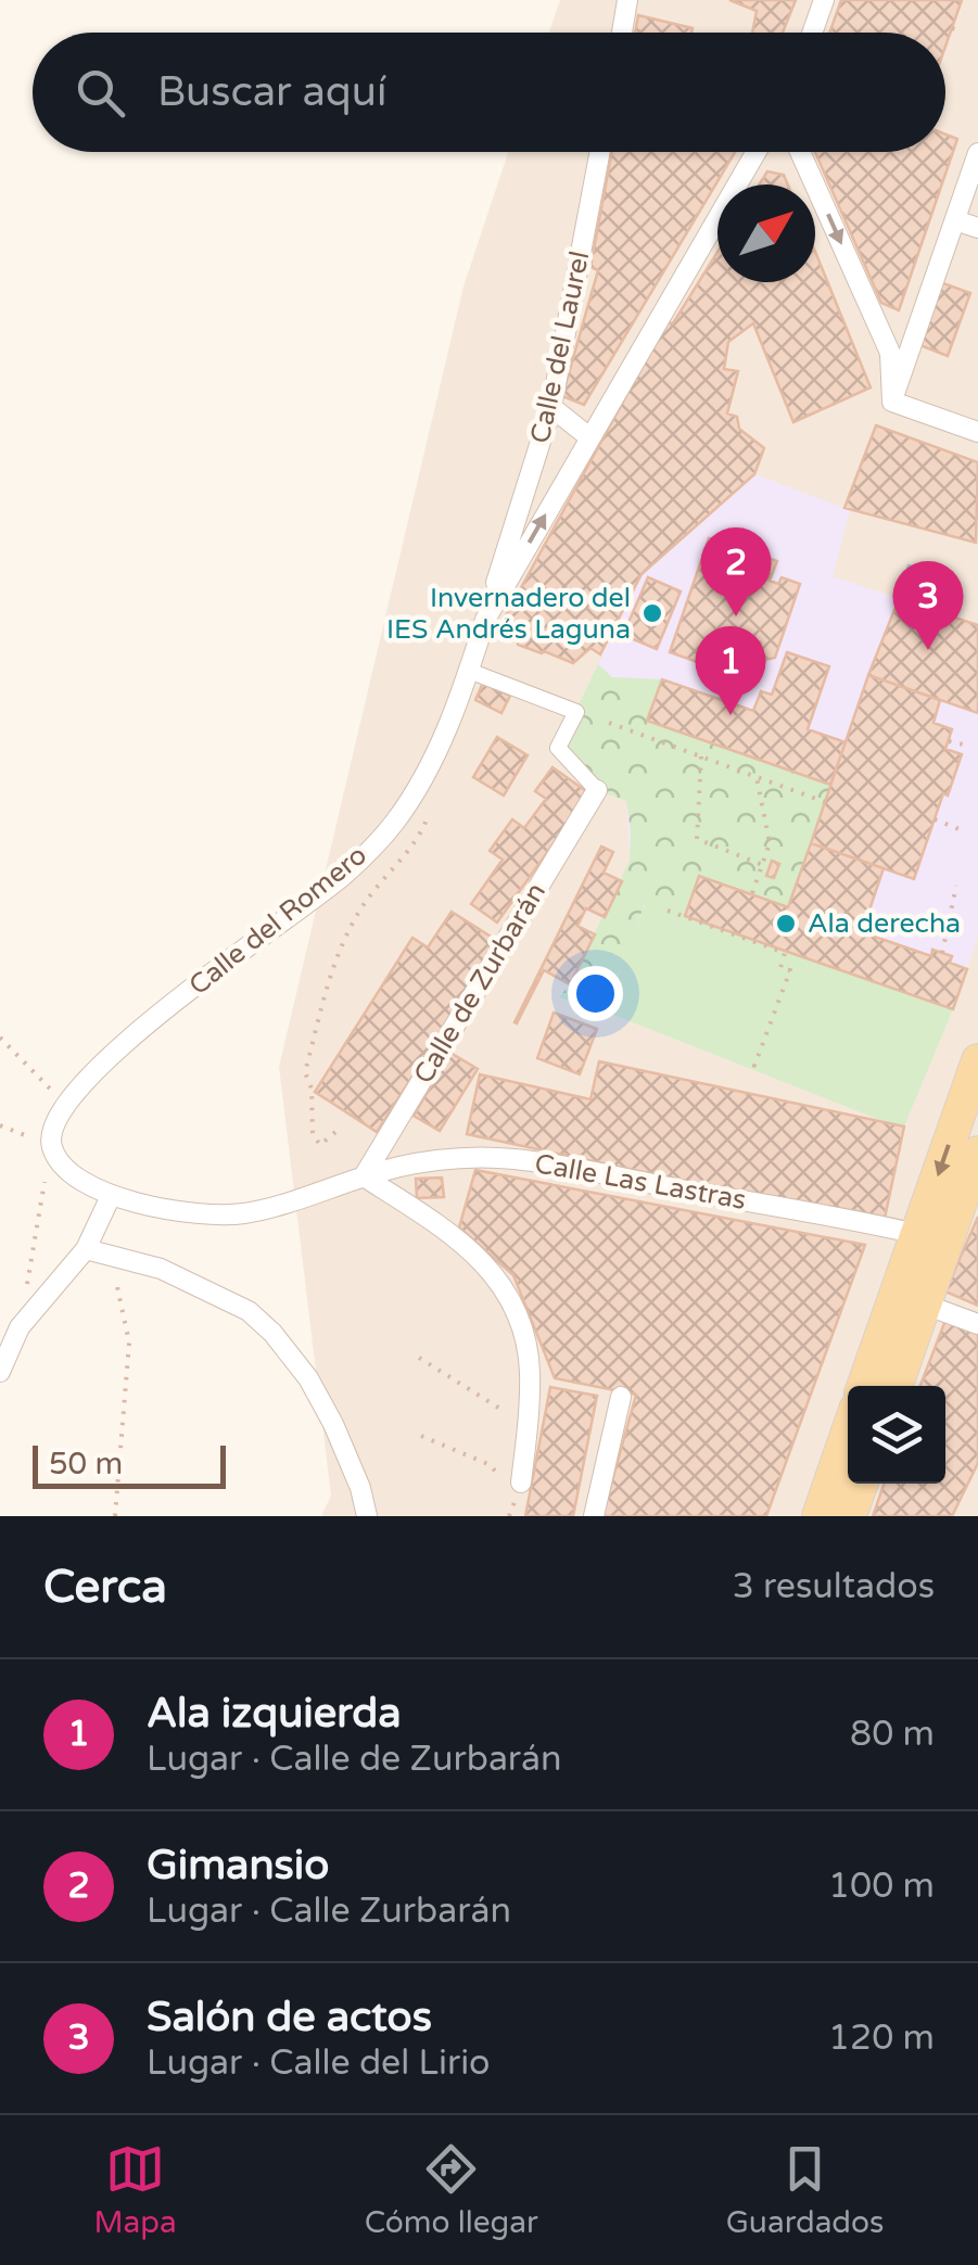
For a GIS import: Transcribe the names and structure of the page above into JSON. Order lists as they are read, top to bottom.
{
  "streets": {
    "street": [
      "Calle del Laurel",
      "Calle del Romero",
      "Calle de Zurbarán",
      "Calle Las Lastras"
    ]
  },
  "crossings": [
    ["Calle del Laurel", "Calle del Romero"],
    ["Calle del Romero", "Calle Las Lastras"],
    ["Calle de Zurbarán", "Calle Las Lastras"]
  ],
  "places": ["Invernadero del IES Andrés Laguna", "Ala derecha"],
  "scale_bar": "50 m",
  "north": "top right",
  "page": {
    "search": "Buscar aquí",
    "pins": ["2", "3", "1"],
    "scale": "50 m",
    "heading": ["Cerca", "3 resultados"],
    "list": [
      {
        "mark": "1",
        "name": "Ala izquierda",
        "note": "Lugar · Calle de Zurbarán",
        "value": "80 m"
      },
      {
        "mark": "2",
        "name": "Gimansio",
        "note": "Lugar · Calle Zurbarán",
        "value": "100 m"
      },
      {
        "mark": "3",
        "name": "Salón de actos",
        "note": "Lugar · Calle del Lirio",
        "value": "120 m"
      }
    ],
    "nav": ["Mapa", "Cómo llegar", "Guardados"]
  }
}
